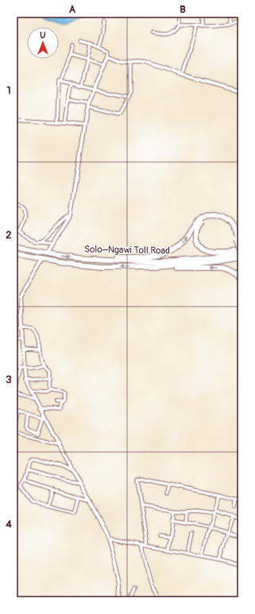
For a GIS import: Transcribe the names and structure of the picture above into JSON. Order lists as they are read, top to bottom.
{
  "streets": {
    "highway": ["Solo–Ngawi Toll Road"]
  },
  "north": "top",
  "grid": {
    "columns": ["A", "B"],
    "rows": [
      "1",
      "2",
      "3",
      "4"
    ]
  }
}
